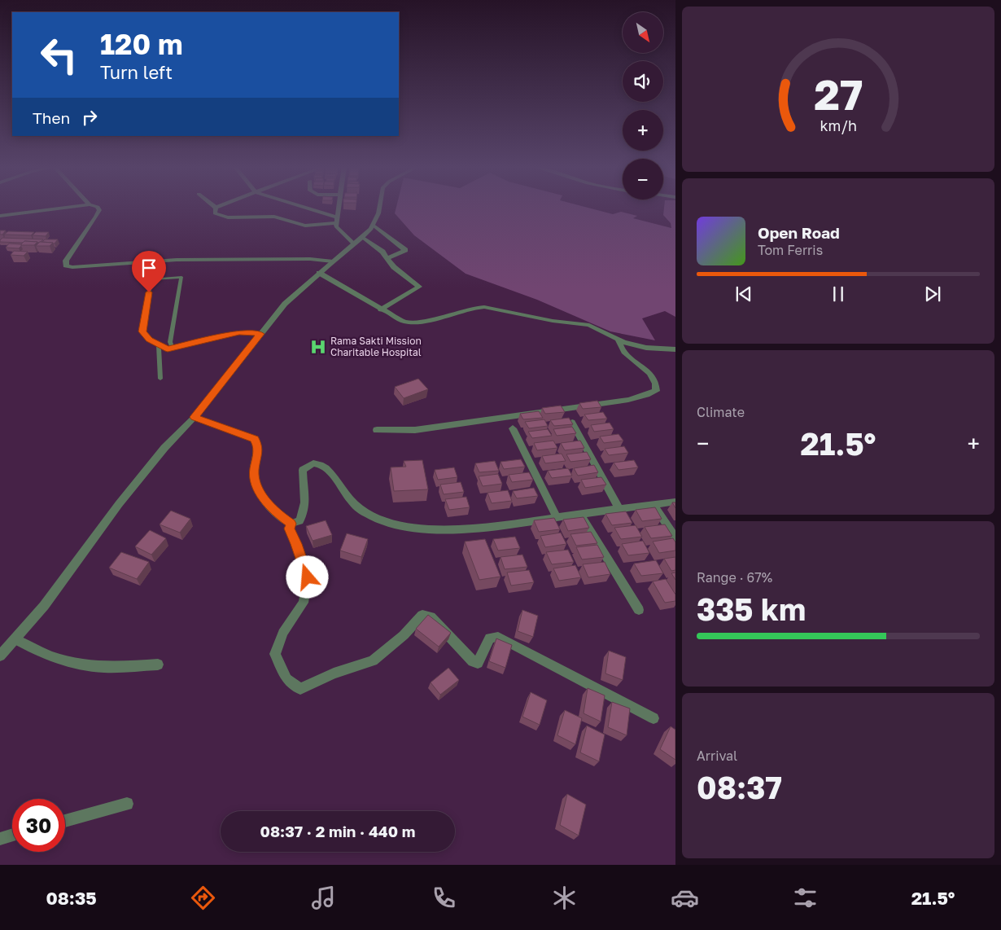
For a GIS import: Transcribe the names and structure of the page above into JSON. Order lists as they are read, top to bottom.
{
  "places": {
    "hospital": ["Rama Sakti Mission Charitable Hospital"]
  },
  "north": "bottom right",
  "page": {
    "map_buttons": ["+", "−"],
    "turn": ["120 m", "Turn left"],
    "then": "Then",
    "song": ["Open Road", "Tom Ferris"],
    "tile": [
      "Climate",
      ["Range · 67%", "335 km"],
      ["Arrival", "08:37"]
    ],
    "heat": ["−", "21.5°", "+"],
    "limit": "30",
    "trip": "08:37 · 2 min · 440 m",
    "tabs": ["08:35", "21.5°"],
    "gauge": ["27", "km/h"]
  }
}
